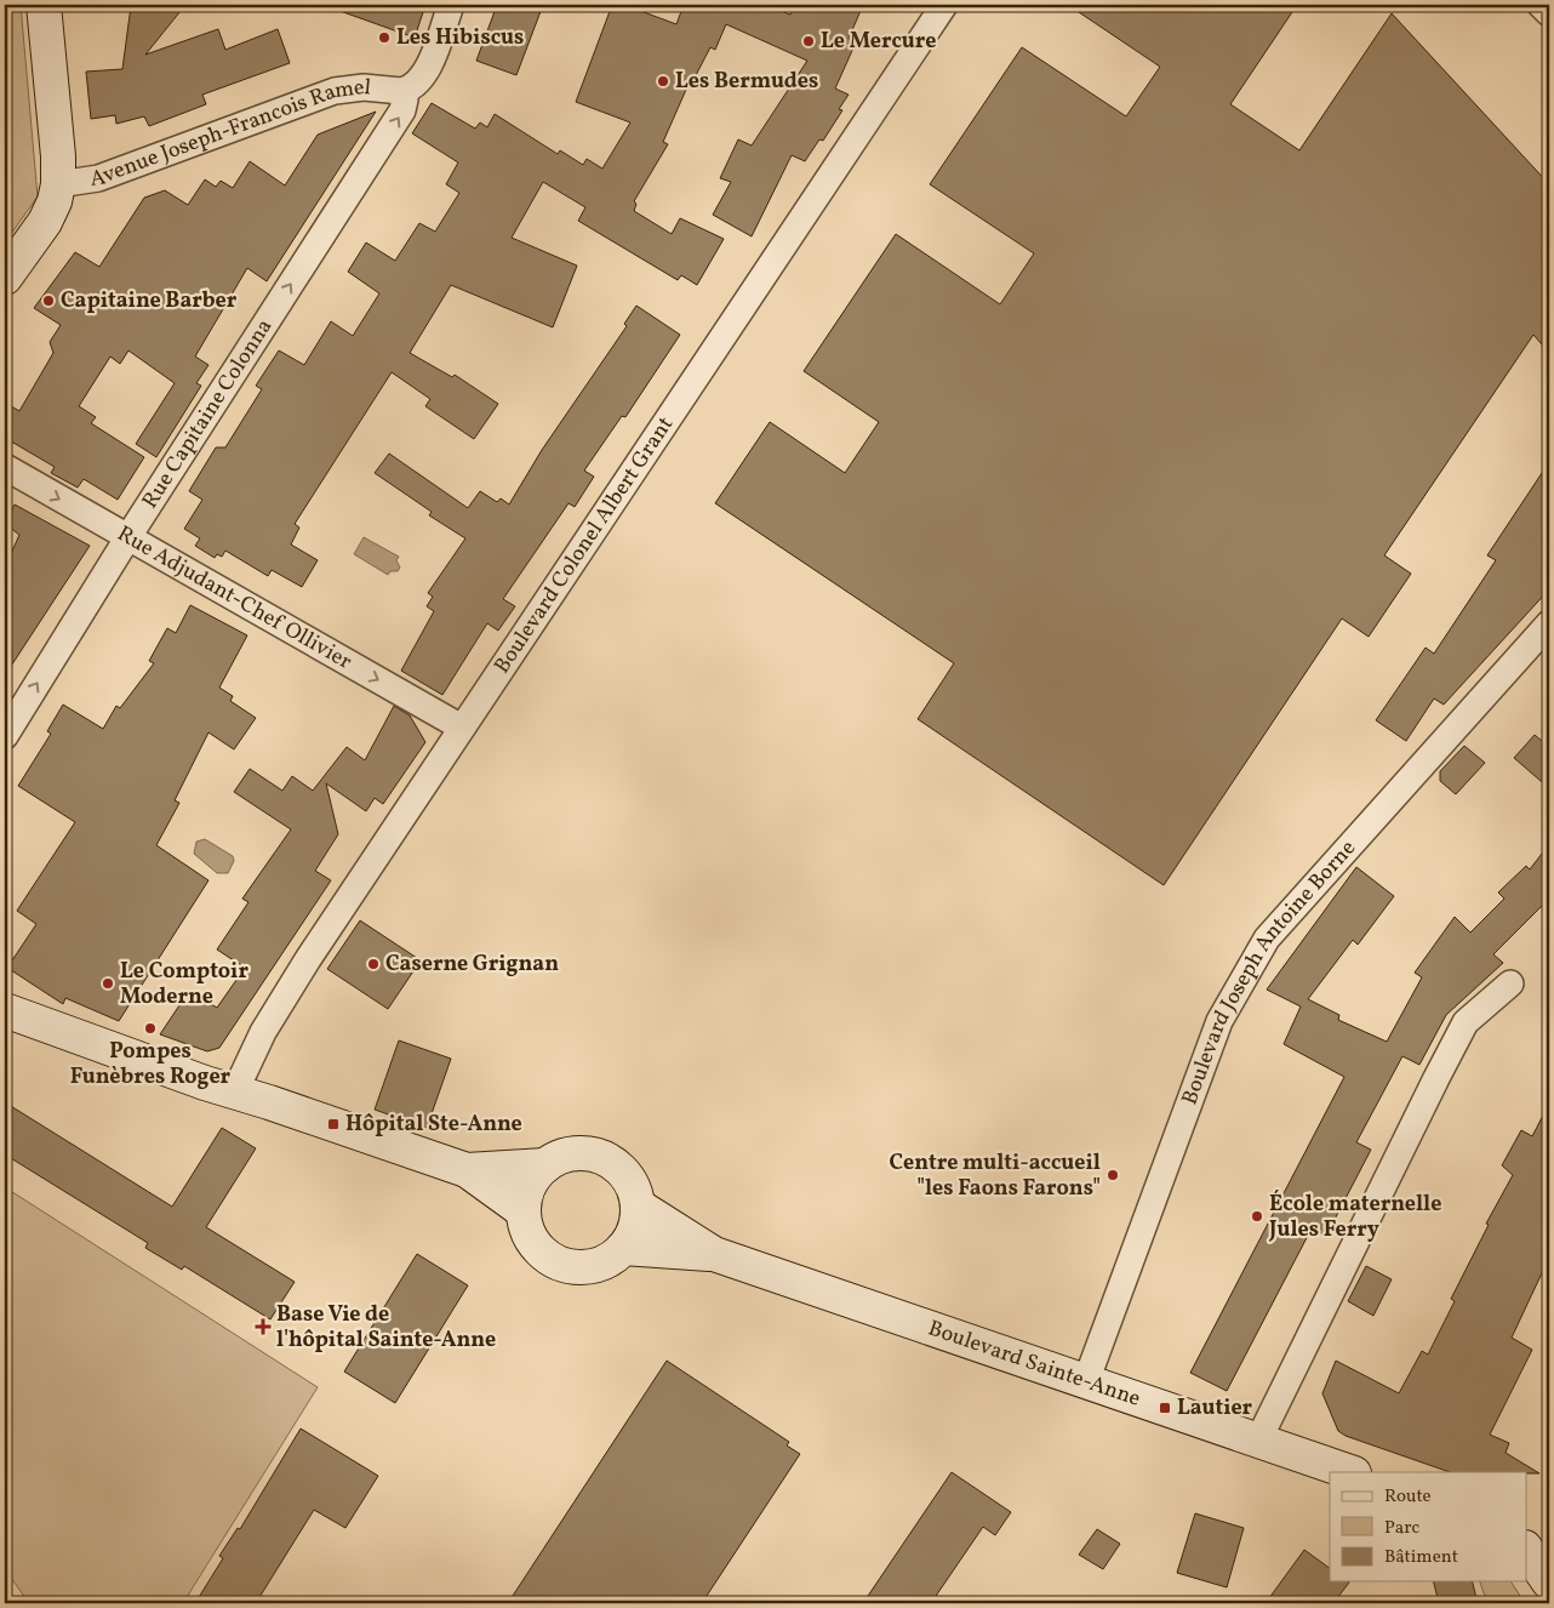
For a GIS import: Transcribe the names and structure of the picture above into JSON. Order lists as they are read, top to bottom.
{
  "streets": {
    "street": [
      "Avenue Joseph-Francois Ramel",
      "Rue Capitaine Colonna",
      "Boulevard Colonel Albert Grant",
      "Rue Adjudant-Chef Ollivier",
      "Boulevard Joseph Antoine Borne",
      "Boulevard Sainte-Anne"
    ]
  },
  "crossings": [
    ["Avenue Joseph-Francois Ramel", "Rue Capitaine Colonna"],
    ["Rue Capitaine Colonna", "Rue Adjudant-Chef Ollivier"],
    ["Boulevard Colonel Albert Grant", "Rue Adjudant-Chef Ollivier"],
    ["Boulevard Joseph Antoine Borne", "Boulevard Sainte-Anne"]
  ],
  "one_way": ["Rue Capitaine Colonna", "Rue Adjudant-Chef Ollivier"],
  "places": {
    "other": [
      "Les Hibiscus",
      "Le Mercure",
      "Les Bermudes",
      "Capitaine Barber",
      "Caserne Grignan",
      "Le Comptoir Moderne",
      "Pompes Funèbres Roger",
      "Centre multi-accueil \"les Faons Farons\"",
      "École maternelle Jules Ferry"
    ],
    "transit": ["Hôpital Ste-Anne", "Lautier"],
    "health": ["Base Vie de l'hôpital Sainte-Anne"]
  },
  "legend": ["Route", "Parc", "Bâtiment"]
}
